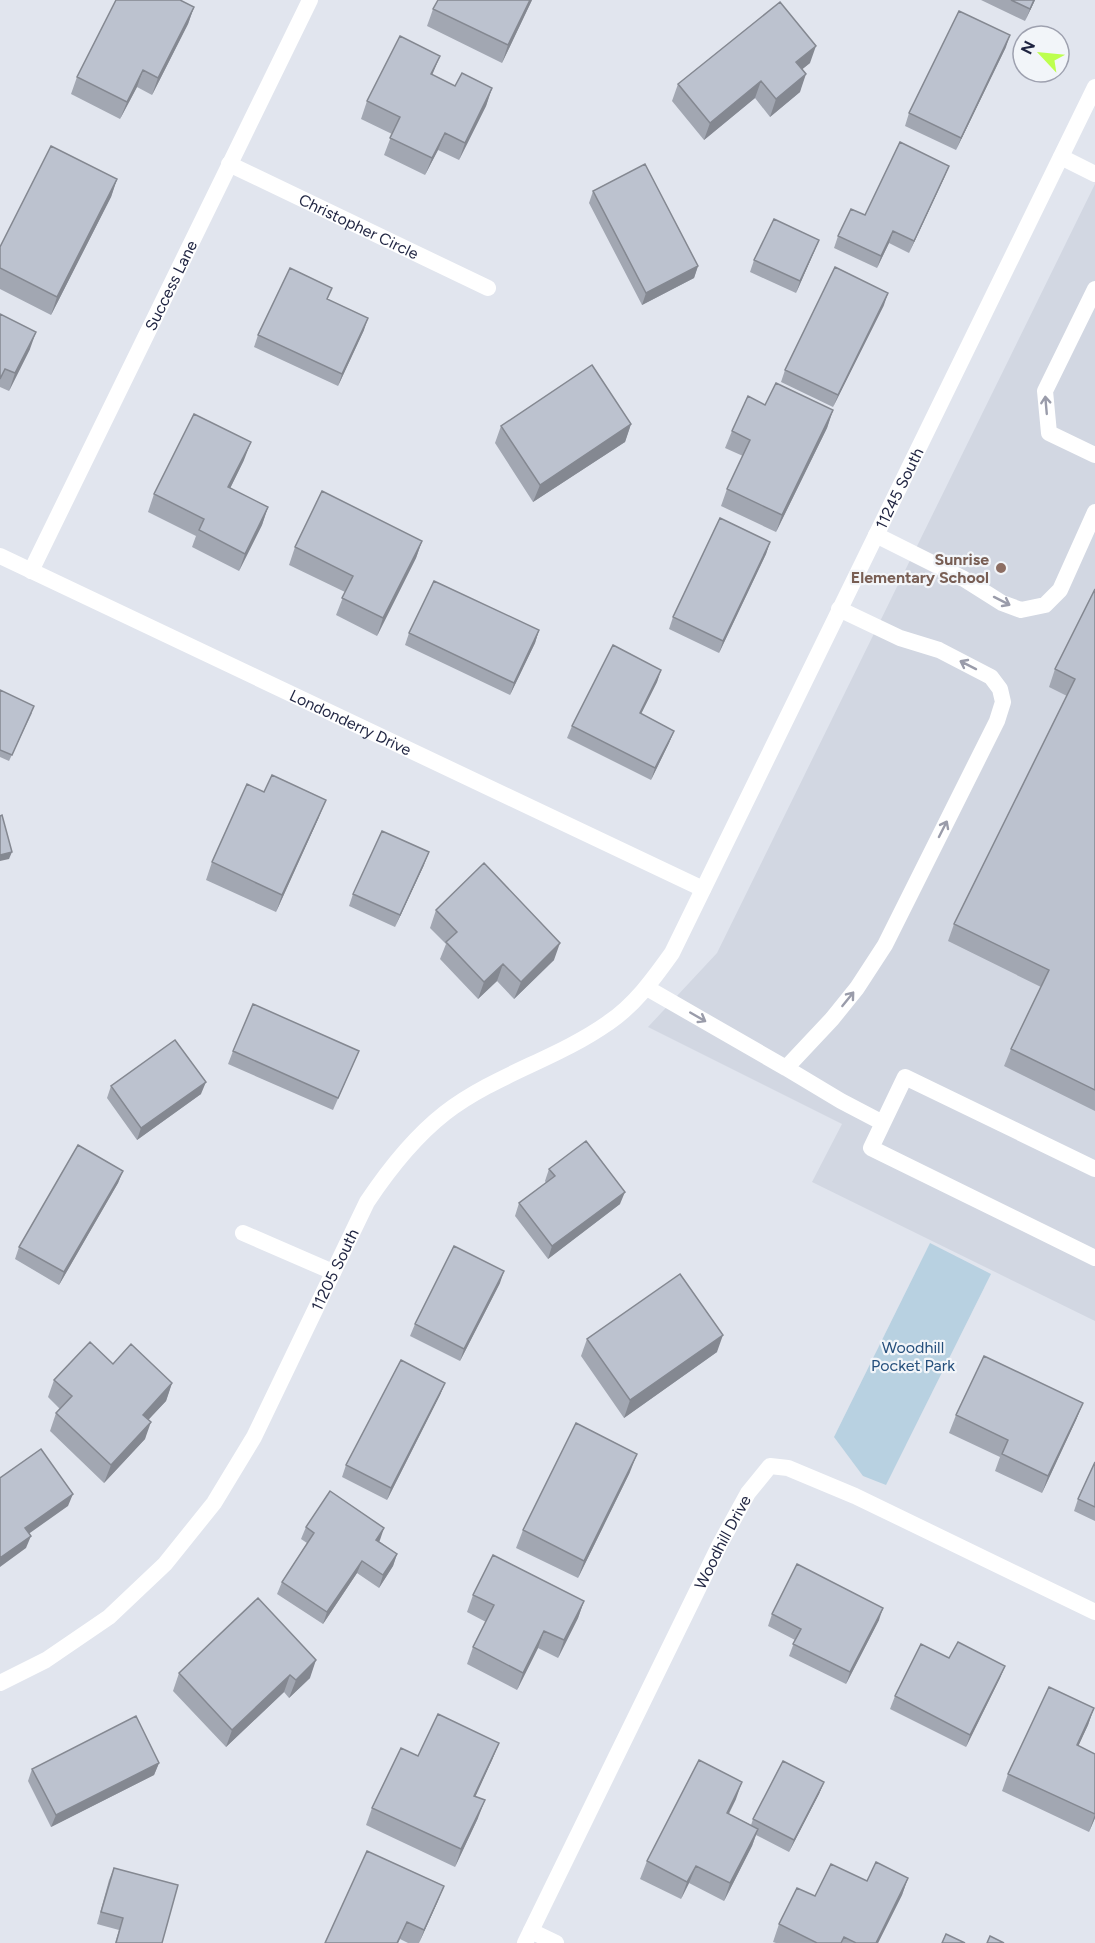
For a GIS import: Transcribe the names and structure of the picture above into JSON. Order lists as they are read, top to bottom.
{
  "streets": {
    "street": [
      "Christopher Circle",
      "Success Lane",
      "11245 South",
      "Londonderry Drive",
      "11205 South",
      "Woodhill Drive"
    ]
  },
  "crossings": [
    ["Christopher Circle", "Success Lane"],
    ["Success Lane", "Londonderry Drive"],
    ["11245 South", "Londonderry Drive"],
    ["11245 South", "11205 South"],
    ["Londonderry Drive", "11205 South"]
  ],
  "parks": ["Woodhill Pocket Park"],
  "places": ["Sunrise Elementary School"],
  "north": "top left"
}
